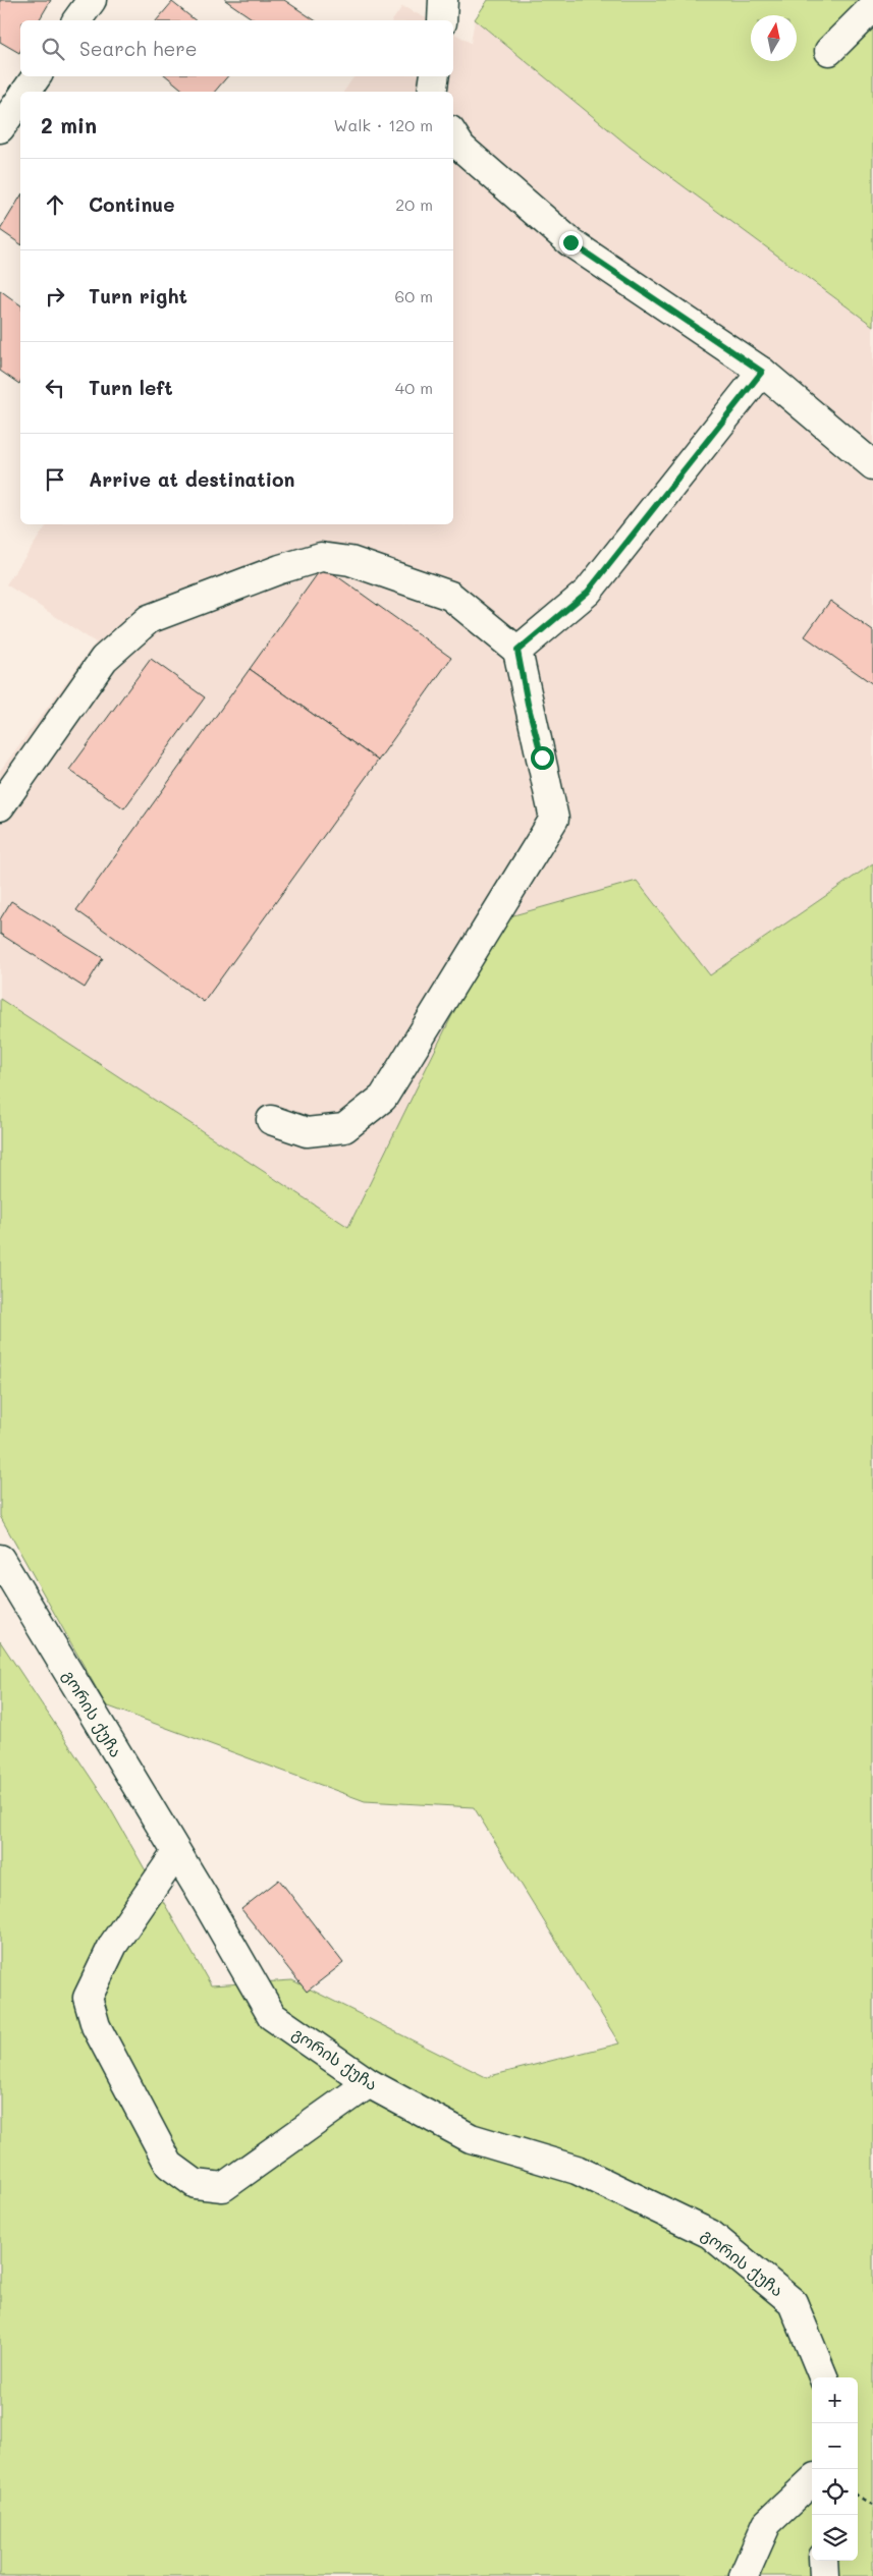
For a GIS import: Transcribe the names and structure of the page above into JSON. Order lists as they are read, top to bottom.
{
  "streets": {
    "street": ["გორის ქუჩა"]
  },
  "north": "top",
  "page": {
    "search": "Search here",
    "heading": ["2 min", "Walk · 120 m"],
    "list": [
      ["Continue", "20 m"],
      ["Turn right", "60 m"],
      ["Turn left", "40 m"],
      "Arrive at destination"
    ],
    "map_buttons": ["+", "−"]
  }
}
